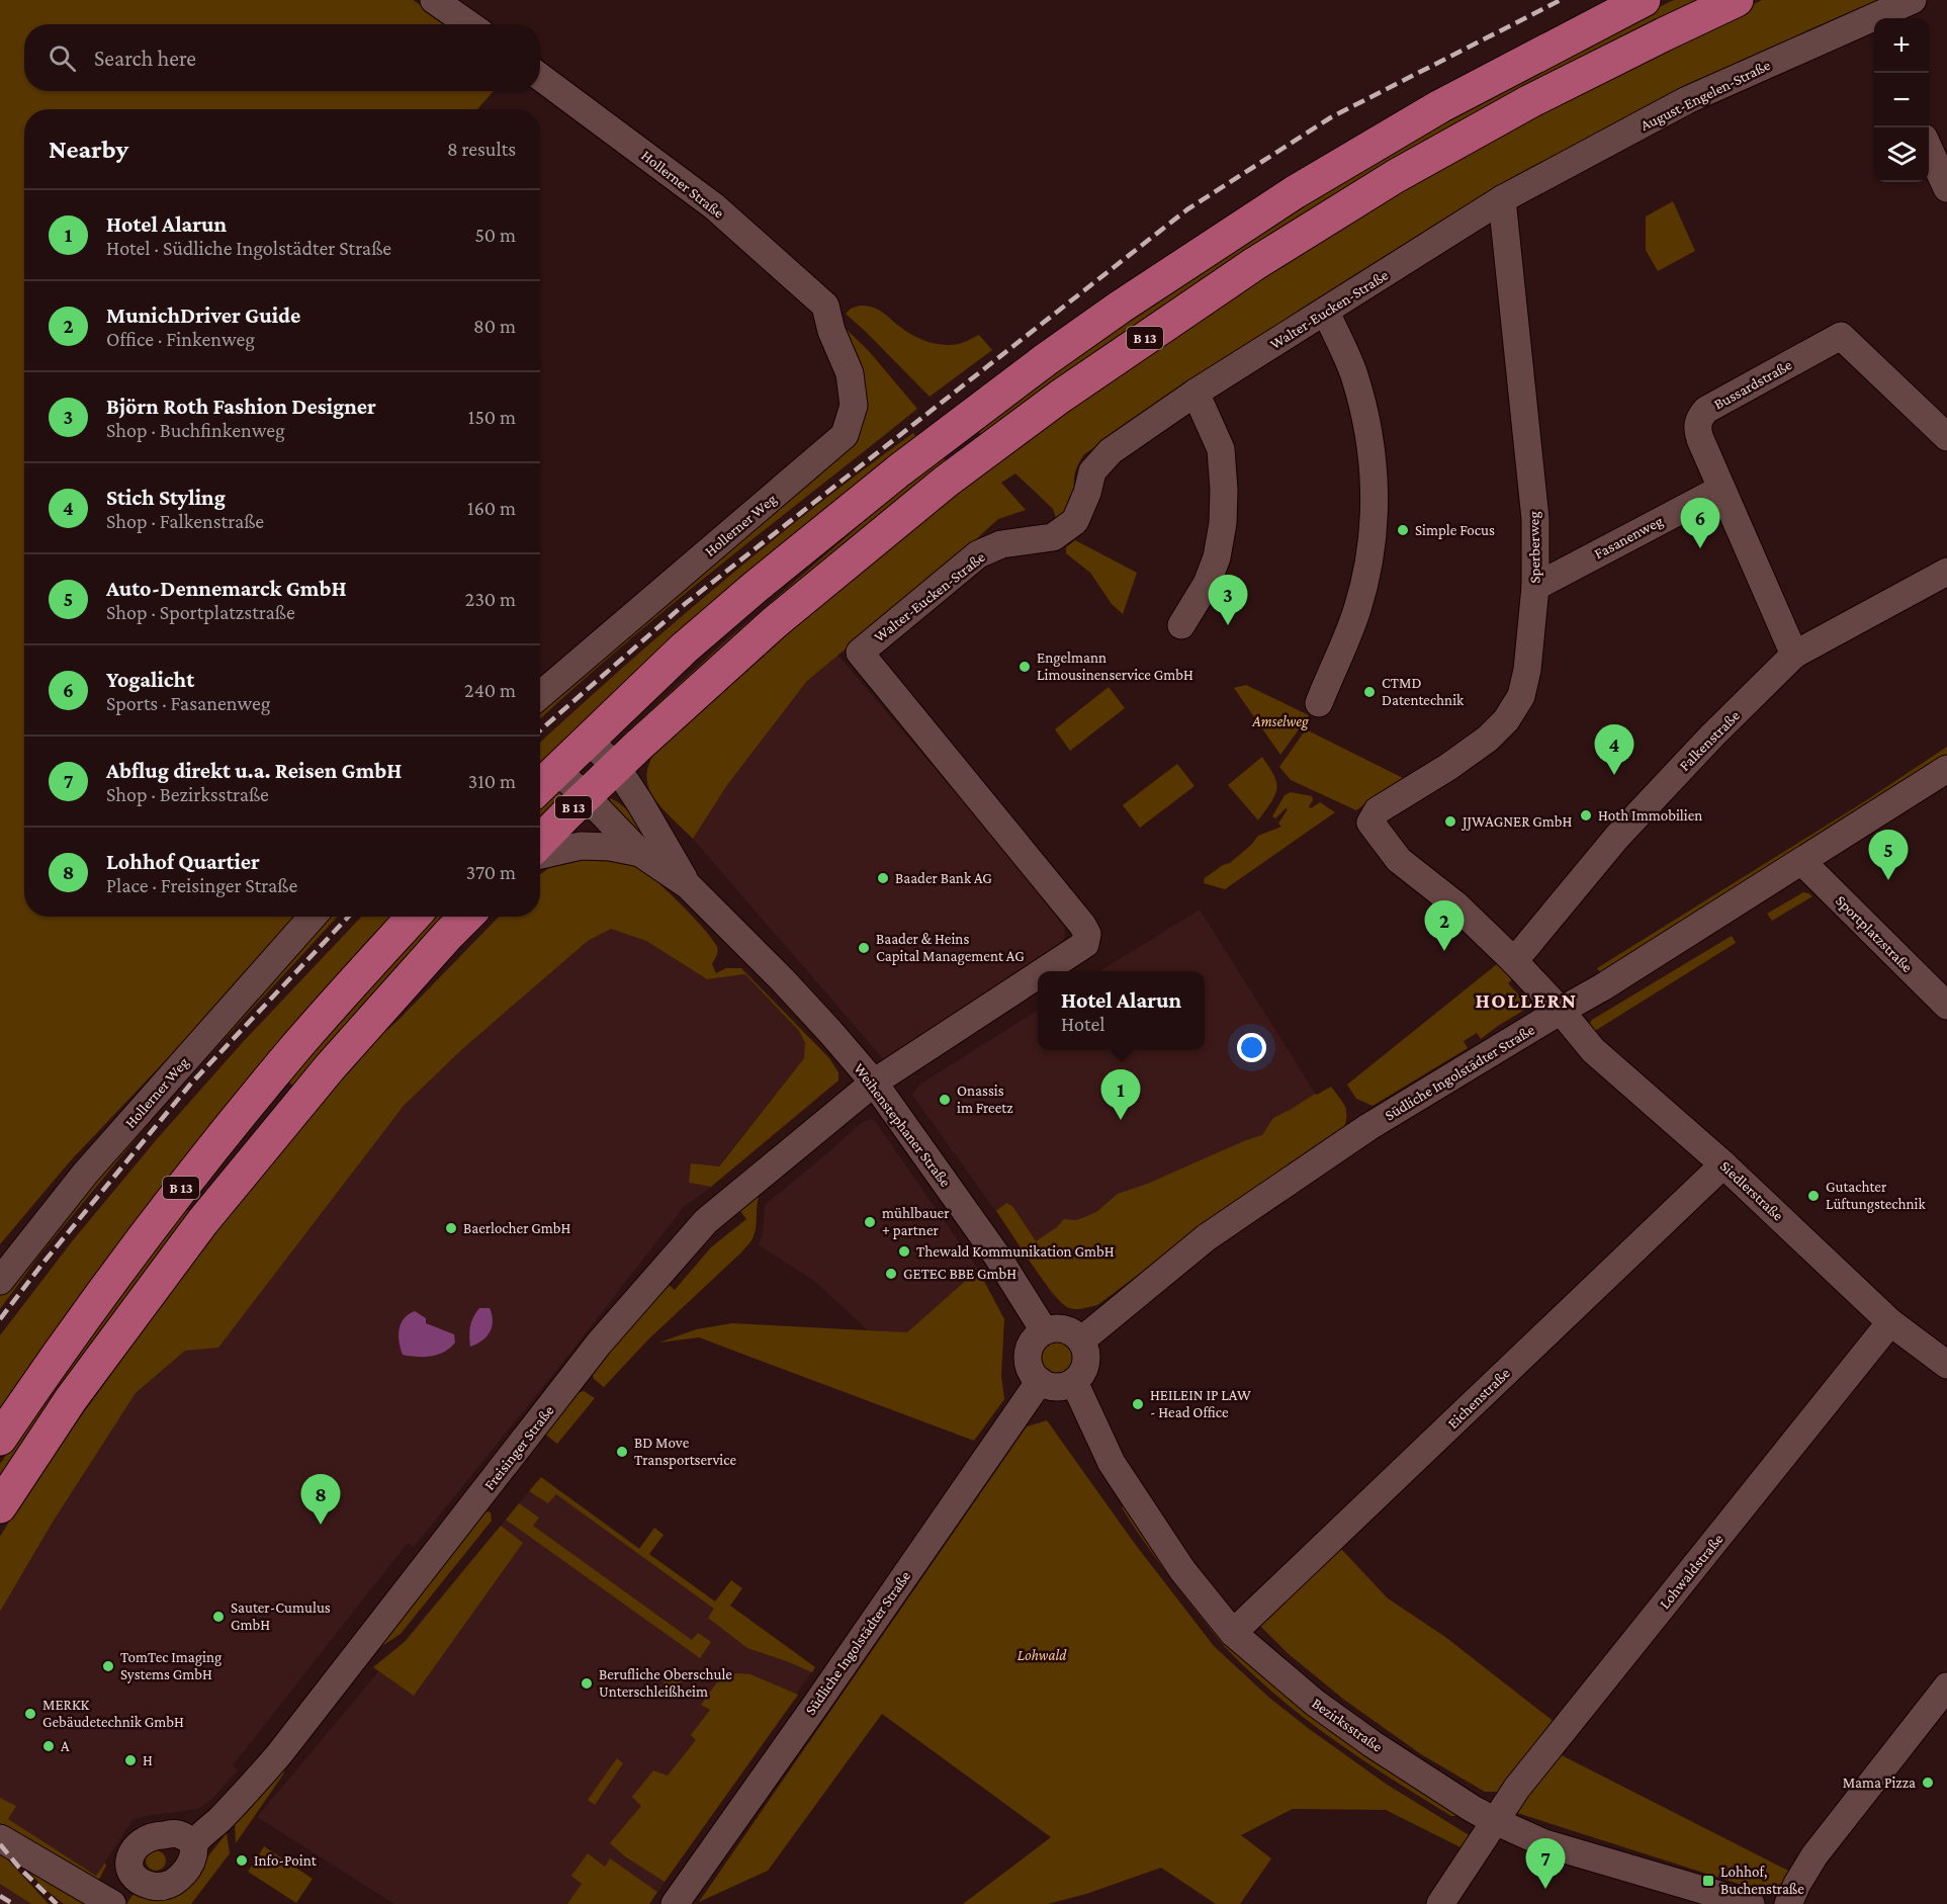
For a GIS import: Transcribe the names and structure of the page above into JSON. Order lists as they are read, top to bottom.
{
  "streets": {
    "main road": ["B 13"],
    "street": [
      "August-Engelen-Straße",
      "Hollerner Straße",
      "Walter-Eucken-Straße",
      "Bussardstraße",
      "Hollerner Weg",
      "Fasanenweg",
      "Sperberweg",
      "Falkenstraße",
      "Sportplatzstraße",
      "Südliche Ingolstädter Straße",
      "Weihenstephaner Straße",
      "Siedlerstraße",
      "Eichenstraße",
      "Freisinger Straße",
      "Lohwaldstraße",
      "Bezirksstraße"
    ]
  },
  "crossings": [
    ["August-Engelen-Straße", "Walter-Eucken-Straße"],
    ["August-Engelen-Straße", "Sperberweg"],
    ["Hollerner Straße", "Hollerner Weg"],
    ["Walter-Eucken-Straße", "Sperberweg"],
    ["Walter-Eucken-Straße", "Weihenstephaner Straße"],
    ["Walter-Eucken-Straße", "Freisinger Straße"],
    ["B 13", "Weihenstephaner Straße"],
    ["Bussardstraße", "Fasanenweg"],
    ["Bussardstraße", "Falkenstraße"],
    ["Fasanenweg", "Sperberweg"],
    ["Sperberweg", "Siedlerstraße"],
    ["Falkenstraße", "Siedlerstraße"],
    ["Sportplatzstraße", "Südliche Ingolstädter Straße"],
    ["Südliche Ingolstädter Straße", "Weihenstephaner Straße"],
    ["Südliche Ingolstädter Straße", "Siedlerstraße"],
    ["Südliche Ingolstädter Straße", "Bezirksstraße"],
    ["Weihenstephaner Straße", "Freisinger Straße"],
    ["Weihenstephaner Straße", "Bezirksstraße"],
    ["Siedlerstraße", "Eichenstraße"],
    ["Siedlerstraße", "Lohwaldstraße"],
    ["Eichenstraße", "Bezirksstraße"],
    ["Lohwaldstraße", "Bezirksstraße"]
  ],
  "districts": ["HOLLERN"],
  "parks": ["Amselweg", "Lohwald"],
  "places": {
    "other": [
      "Simple Focus",
      "Engelmann Limousinenservice GmbH",
      "CTMD Datentechnik",
      "Hoth Immobilien",
      "JJWAGNER GmbH",
      "Baader Bank AG",
      "Baader & Heins Capital Management AG",
      "Onassis im Freetz",
      "Gutachter Lüftungstechnik",
      "mühlbauer + partner",
      "Baerlocher GmbH",
      "Thewald Kommunikation GmbH",
      "GETEC BBE GmbH",
      "HEILEIN IP LAW - Head Office",
      "BD Move Transportservice",
      "Sauter-Cumulus GmbH",
      "TomTec Imaging Systems GmbH",
      "Berufliche Oberschule Unterschleißheim",
      "MERKK Gebäudetechnik GmbH",
      "A",
      "H",
      "Mama Pizza",
      "Info-Point"
    ],
    "transit": ["Lohhof, Buchenstraße"]
  },
  "page": {
    "map_buttons": ["+", "−"],
    "search": "Search here",
    "heading": ["Nearby", "8 results"],
    "list": [
      {
        "mark": "1",
        "name": "Hotel Alarun",
        "note": "Hotel · Südliche Ingolstädter Straße",
        "value": "50 m"
      },
      {
        "mark": "2",
        "name": "MunichDriver Guide",
        "note": "Office · Finkenweg",
        "value": "80 m"
      },
      {
        "mark": "3",
        "name": "Björn Roth Fashion Designer",
        "note": "Shop · Buchfinkenweg",
        "value": "150 m"
      },
      {
        "mark": "4",
        "name": "Stich Styling",
        "note": "Shop · Falkenstraße",
        "value": "160 m"
      },
      {
        "mark": "5",
        "name": "Auto-Dennemarck GmbH",
        "note": "Shop · Sportplatzstraße",
        "value": "230 m"
      },
      {
        "mark": "6",
        "name": "Yogalicht",
        "note": "Sports · Fasanenweg",
        "value": "240 m"
      },
      {
        "mark": "7",
        "name": "Abflug direkt u.a. Reisen GmbH",
        "note": "Shop · Bezirksstraße",
        "value": "310 m"
      },
      {
        "mark": "8",
        "name": "Lohhof Quartier",
        "note": "Place · Freisinger Straße",
        "value": "370 m"
      }
    ],
    "pins": [
      "6",
      "3",
      "4",
      "5",
      "2",
      "1",
      "8",
      "7"
    ],
    "popup": ["Hotel Alarun", "Hotel"]
  }
}
